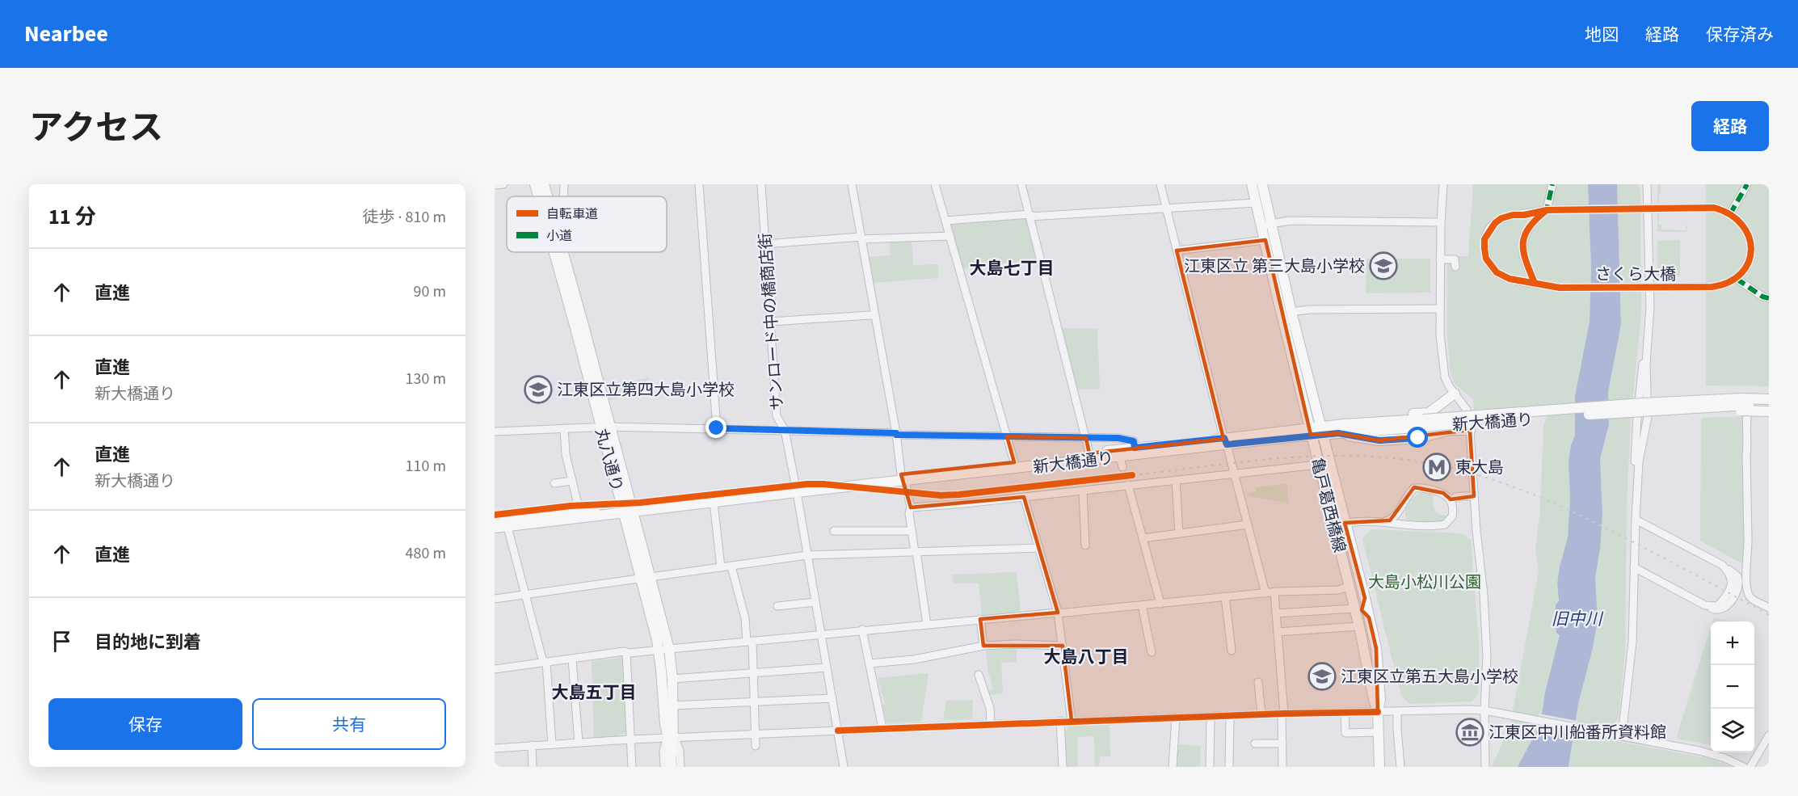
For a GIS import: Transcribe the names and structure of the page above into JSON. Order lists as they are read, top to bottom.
{
  "streets": {
    "main road": ["新大橋通り", "丸八通り", "亀戸葛西橋線"],
    "street": ["さくら大橋", "サンロード中の橋商店街"]
  },
  "crossings": [
    ["サンロード中の橋商店街", "新大橋通り"],
    ["新大橋通り", "丸八通り"],
    ["新大橋通り", "亀戸葛西橋線"]
  ],
  "districts": ["大島七丁目", "大島八丁目", "大島五丁目"],
  "water": ["旧中川"],
  "parks": ["大島小松川公園"],
  "places": {
    "school or university": ["江東区立 第三大島小学校", "江東区立第四大島小学校", "江東区立第五大島小学校"],
    "metro station": ["東大島"],
    "museum": ["江東区中川船番所資料館"]
  },
  "legend": ["自転車道", "小道"],
  "page": {
    "header": "Nearbee",
    "nav": ["地図", "経路", "保存済み"],
    "title": "アクセス",
    "buttons": [
      "経路",
      ["保存", "共有"]
    ],
    "heading": ["11 分", "徒歩 · 810 m"],
    "list": [
      ["直進", "90 m"],
      ["直進", "新大橋通り", "130 m"],
      ["直進", "新大橋通り", "110 m"],
      ["直進", "480 m"],
      "目的地に到着"
    ],
    "map_buttons": ["+", "−"]
  }
}
